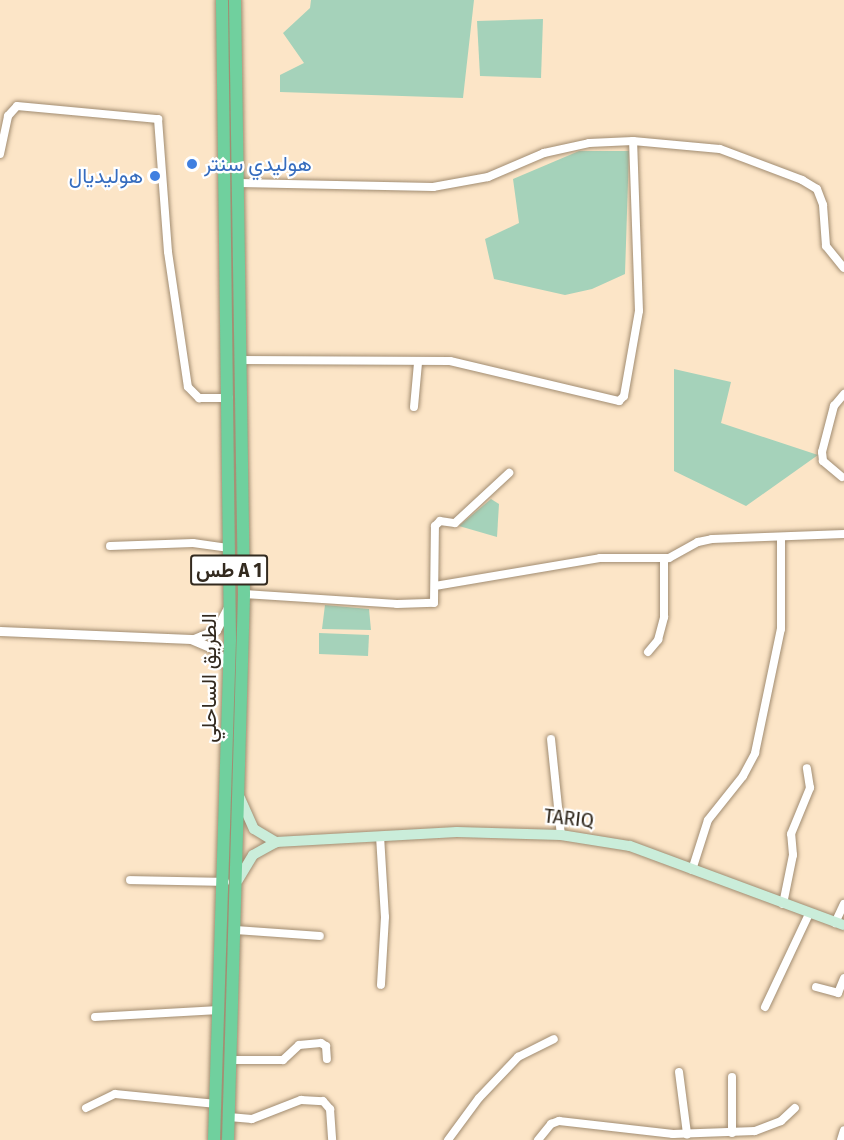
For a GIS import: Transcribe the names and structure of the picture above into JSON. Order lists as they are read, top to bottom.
{
  "streets": {
    "highway": ["طس A 1", "الطريق الساحلي"],
    "main road": ["TARIQ"]
  },
  "places": ["هوليدي سنتر", "هوليديال"]
}
